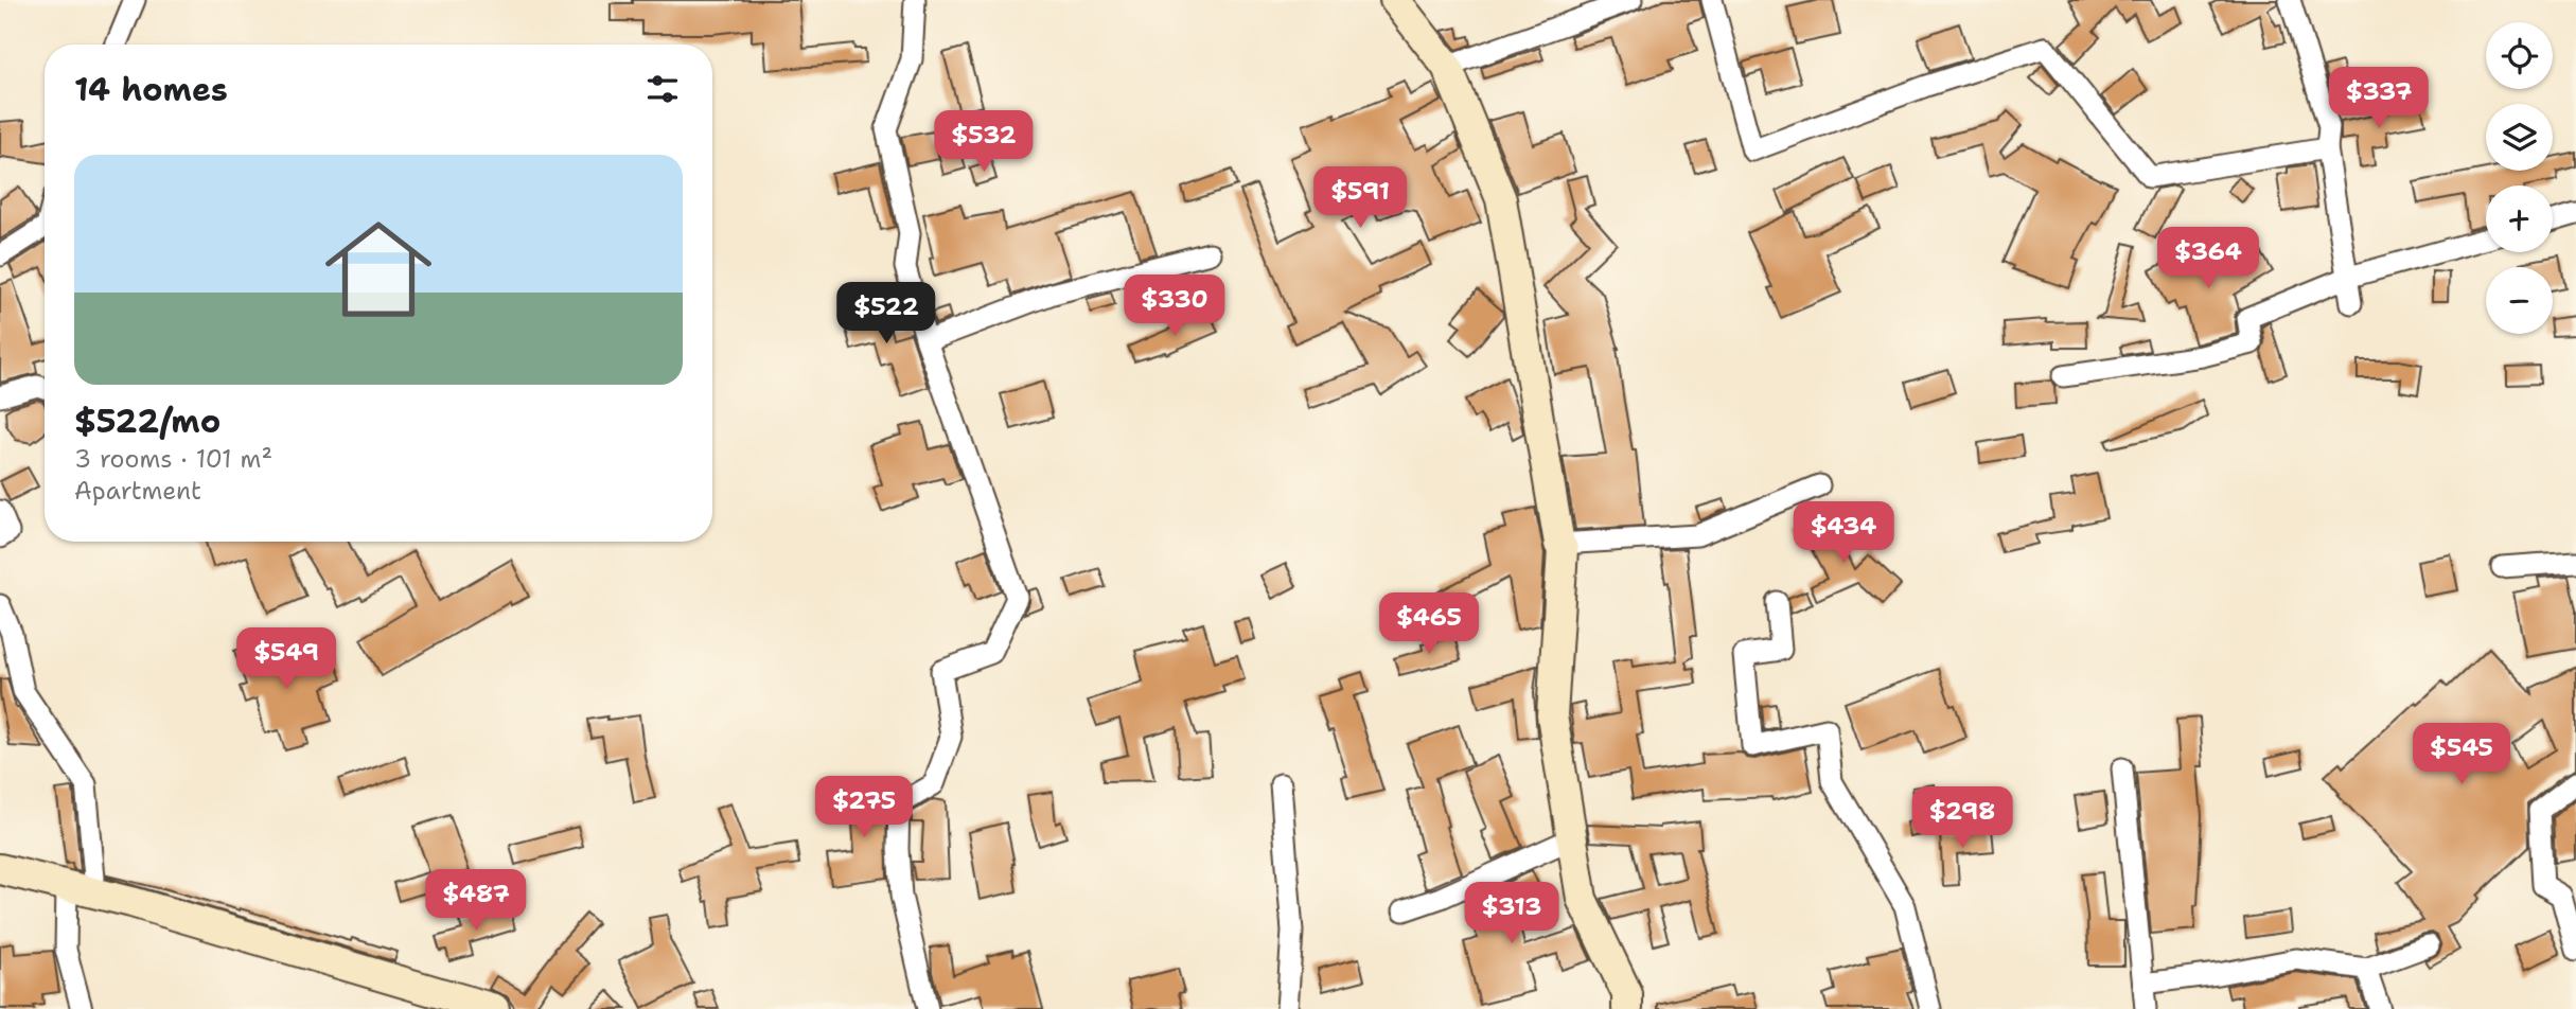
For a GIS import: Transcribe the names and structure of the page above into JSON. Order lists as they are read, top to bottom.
{
  "page": {
    "map_buttons": ["+", "−"],
    "heading": "14 homes",
    "price": [
      "$337",
      "$532",
      "$591",
      "$364",
      "$330",
      "$522",
      "$434",
      "$465",
      "$549",
      "$545",
      "$275",
      "$298",
      "$487",
      "$313"
    ],
    "list": [
      {
        "name": "$522/mo",
        "note": "3 rooms · 101 m² · Apartment"
      }
    ]
  }
}
